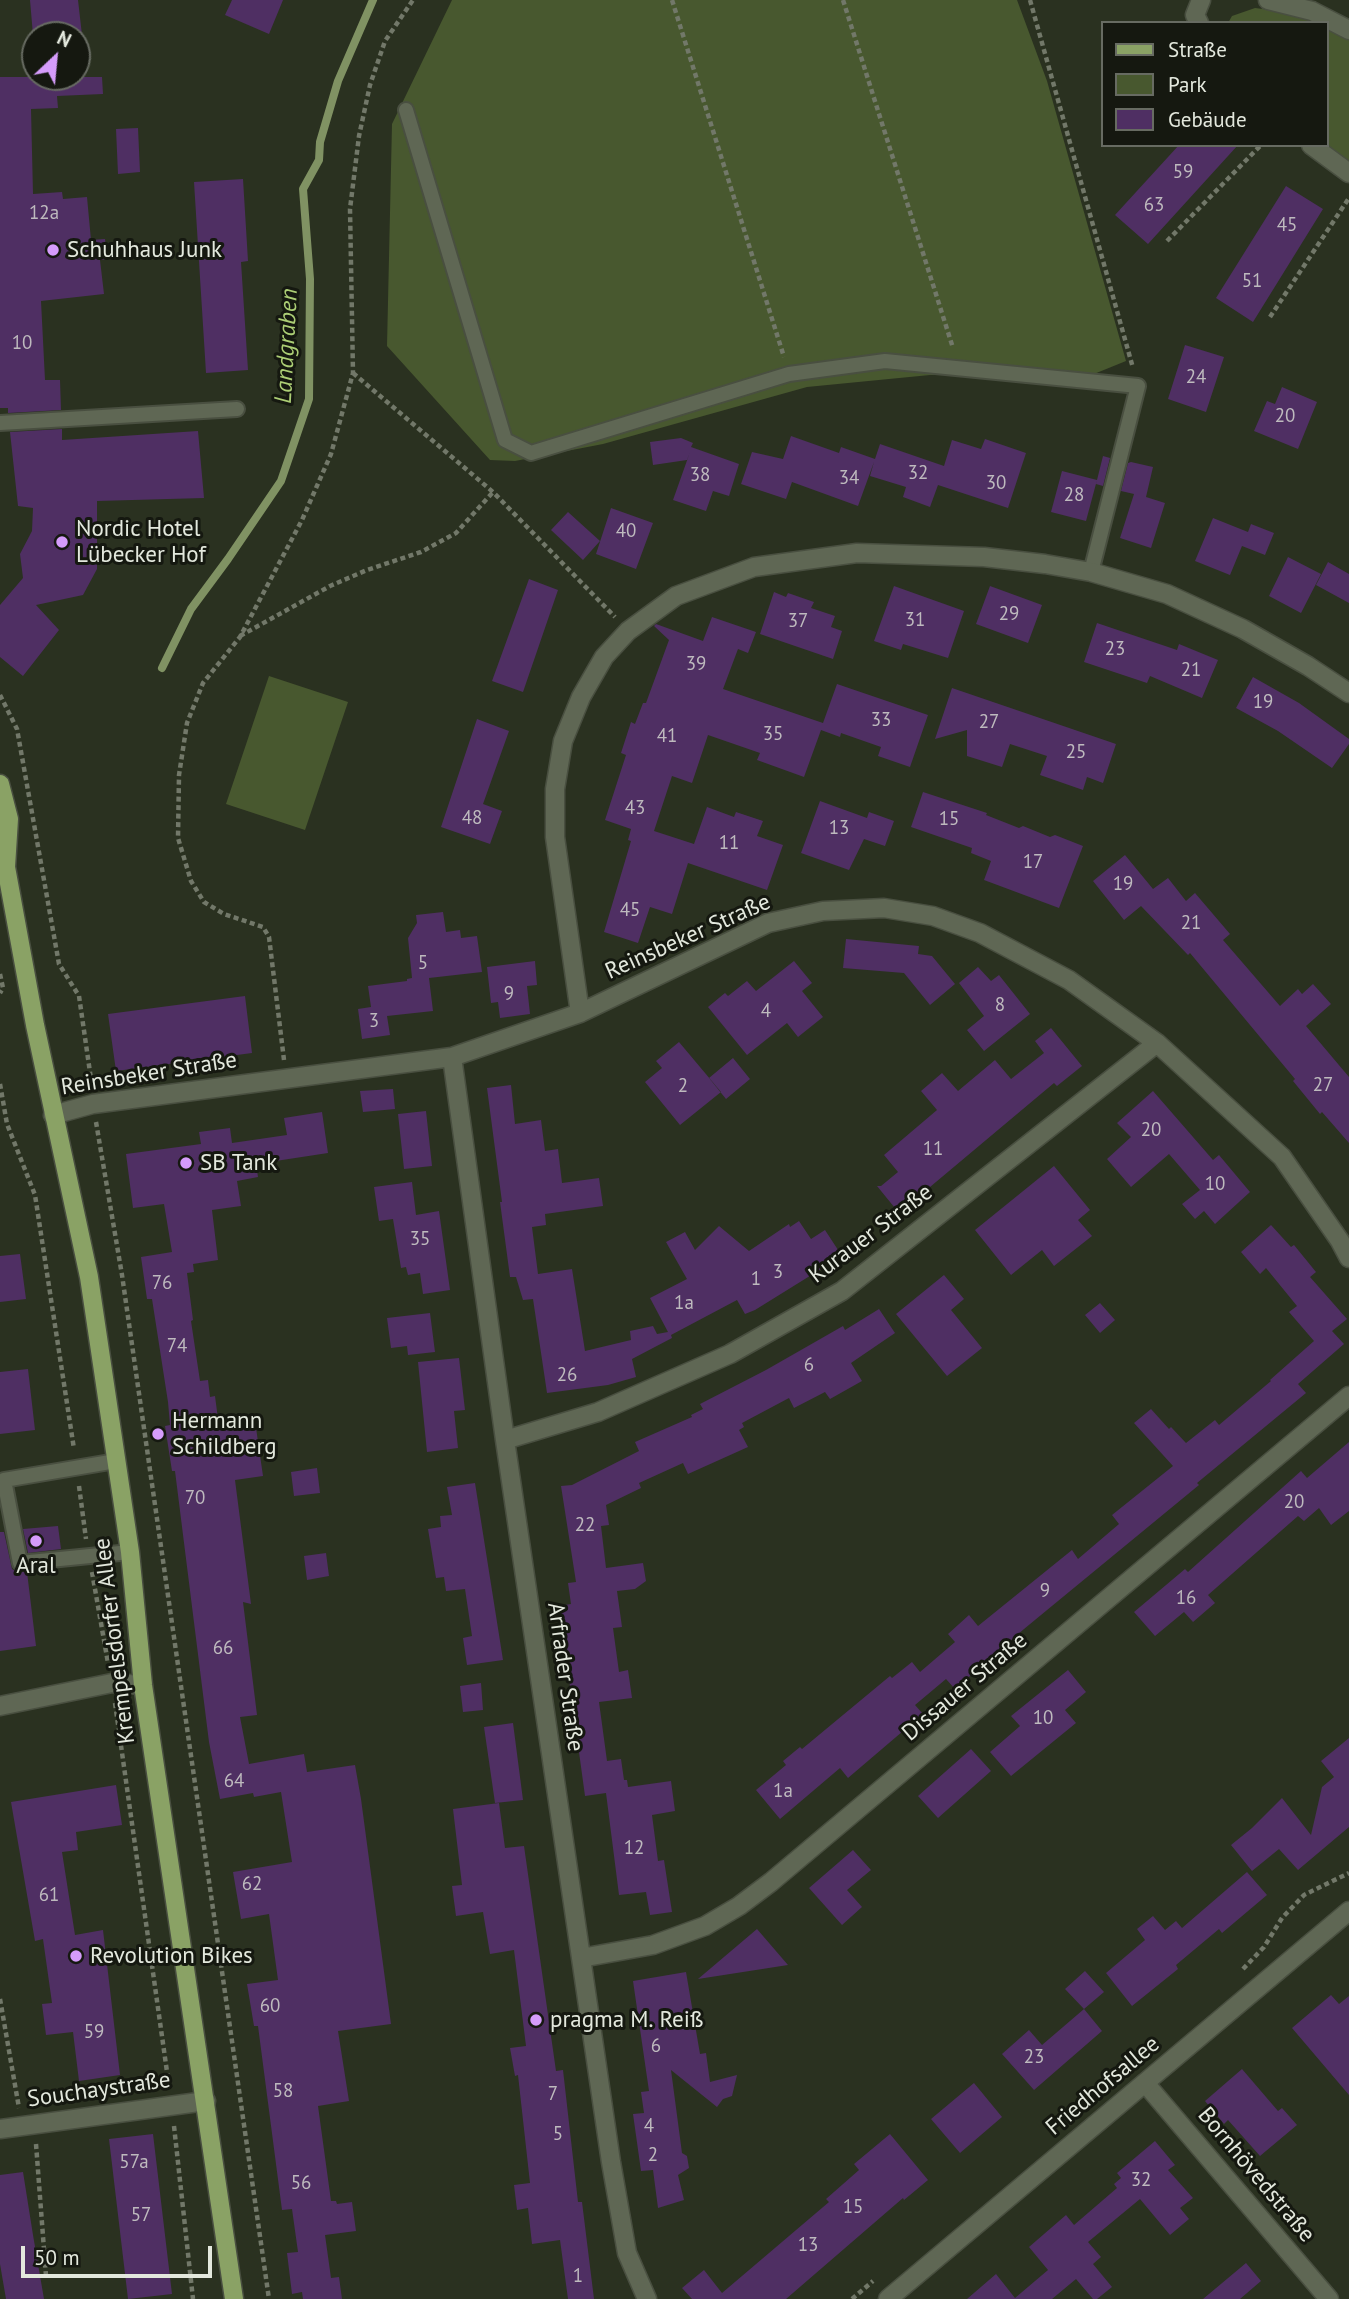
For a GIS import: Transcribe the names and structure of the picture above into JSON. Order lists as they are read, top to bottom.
{
  "streets": {
    "main road": ["Krempelsdorfer Allee"],
    "street": [
      "Reinsbeker Straße",
      "Kurauer Straße",
      "Arfrader Straße",
      "Dissauer Straße",
      "Friedhofsallee",
      "Souchaystraße",
      "Bornhövedstraße"
    ]
  },
  "crossings": [
    ["Reinsbeker Straße", "Kurauer Straße"],
    ["Reinsbeker Straße", "Krempelsdorfer Allee"],
    ["Reinsbeker Straße", "Arfrader Straße"],
    ["Kurauer Straße", "Arfrader Straße"],
    ["Krempelsdorfer Allee", "Souchaystraße"],
    ["Arfrader Straße", "Dissauer Straße"],
    ["Friedhofsallee", "Bornhövedstraße"]
  ],
  "water": ["Landgraben"],
  "places": [
    "Schuhhaus Junk",
    "Nordic Hotel Lübecker Hof",
    "SB Tank",
    "Hermann Schildberg",
    "Aral",
    "Revolution Bikes",
    "pragma M. Reiß"
  ],
  "house_numbers": [
    "59",
    "63",
    "12a",
    "45",
    "51",
    "10",
    "24",
    "20",
    "32",
    "38",
    "34",
    "30",
    "28",
    "40",
    "29",
    "31",
    "37",
    "23",
    "39",
    "21",
    "19",
    "33",
    "27",
    "35",
    "41",
    "25",
    "43",
    "48",
    "15",
    "13",
    "11",
    "17",
    "19",
    "45",
    "21",
    "5",
    "9",
    "8",
    "4",
    "3",
    "27",
    "2",
    "20",
    "11",
    "10",
    "35",
    "3",
    "1",
    "76",
    "1a",
    "74",
    "6",
    "26",
    "70",
    "20",
    "22",
    "9",
    "16",
    "66",
    "10",
    "64",
    "1a",
    "12",
    "62",
    "61",
    "60",
    "59",
    "6",
    "23",
    "58",
    "7",
    "4",
    "5",
    "2",
    "57a",
    "32",
    "56",
    "15",
    "57",
    "13",
    "1"
  ],
  "legend": ["Straße", "Park", "Gebäude"],
  "scale_bar": "50 m",
  "north": "top right"
}
